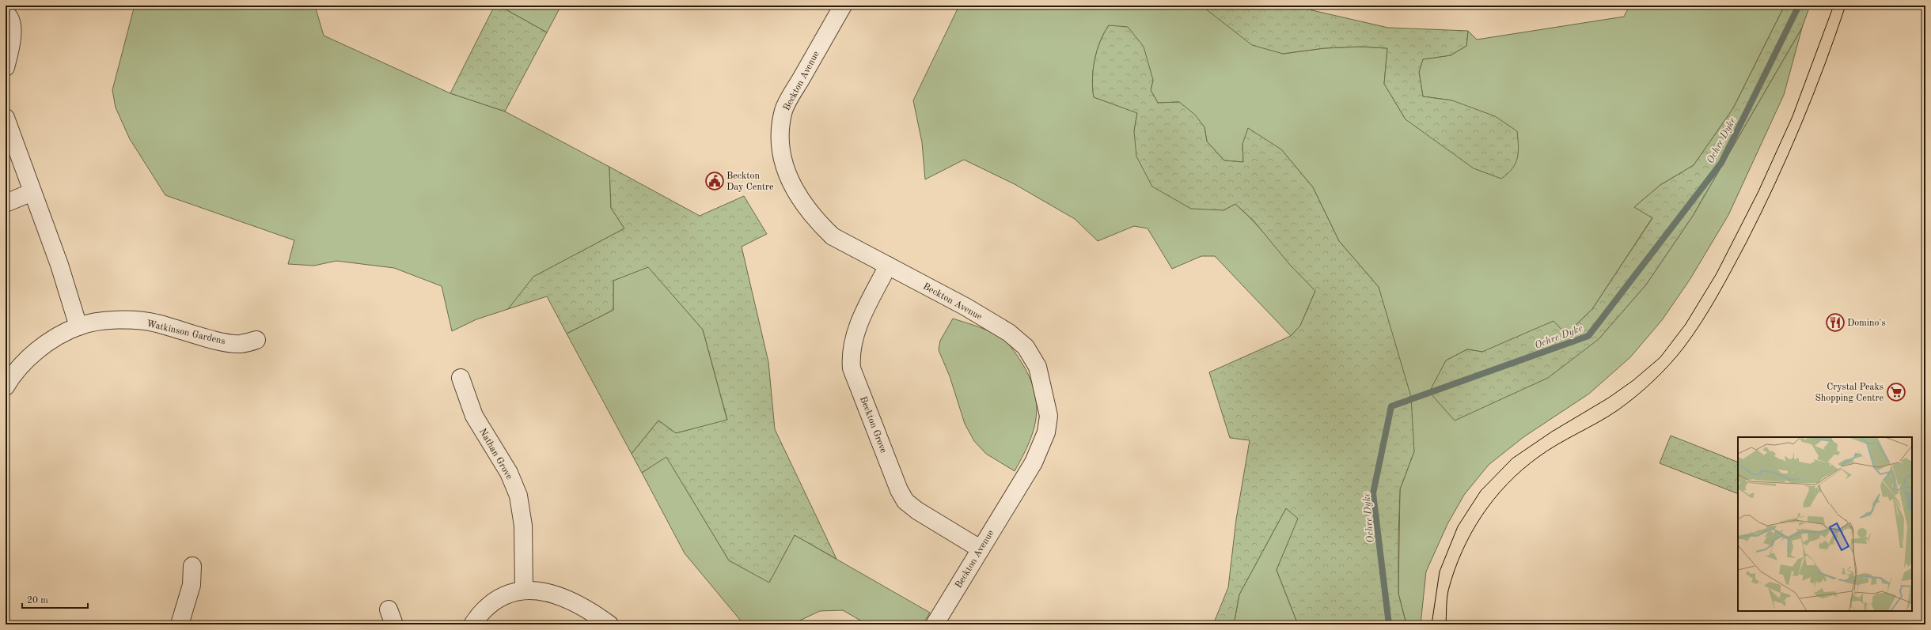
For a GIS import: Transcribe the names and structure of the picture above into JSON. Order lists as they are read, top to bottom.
{
  "streets": {
    "street": [
      "Beckton Avenue",
      "Watkinson Gardens",
      "Beckton Grove",
      "Nathan Grove"
    ]
  },
  "crossings": [
    ["Beckton Avenue", "Beckton Grove"]
  ],
  "water": ["Ochre Dyke"],
  "places": {
    "public building": ["Beckton Day Centre"],
    "restaurant": ["Domino's"],
    "supermarket": ["Crystal Peaks Shopping Centre"]
  },
  "scale_bar": "20 m"
}
